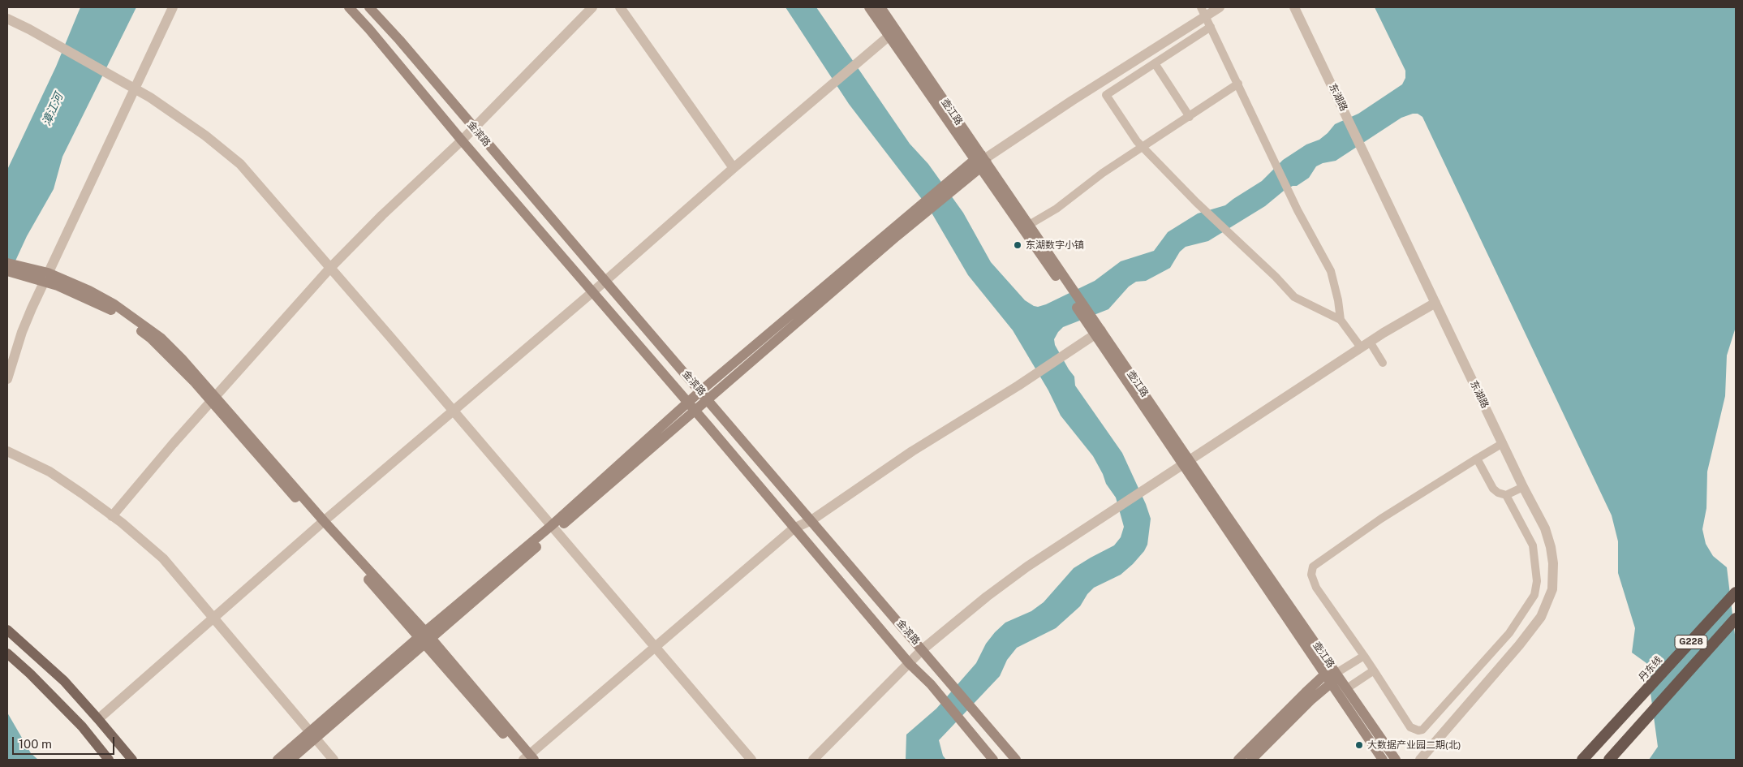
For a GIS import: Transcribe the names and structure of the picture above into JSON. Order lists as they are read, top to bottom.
{
  "streets": {
    "highway": ["G228", "丹东线"],
    "main road": ["壶江路", "金滨路"],
    "street": ["东湖路"]
  },
  "water": ["漳江河"],
  "places": ["东湖数字小镇", "大数据产业园二期(北)"],
  "scale_bar": "100 m"
}
